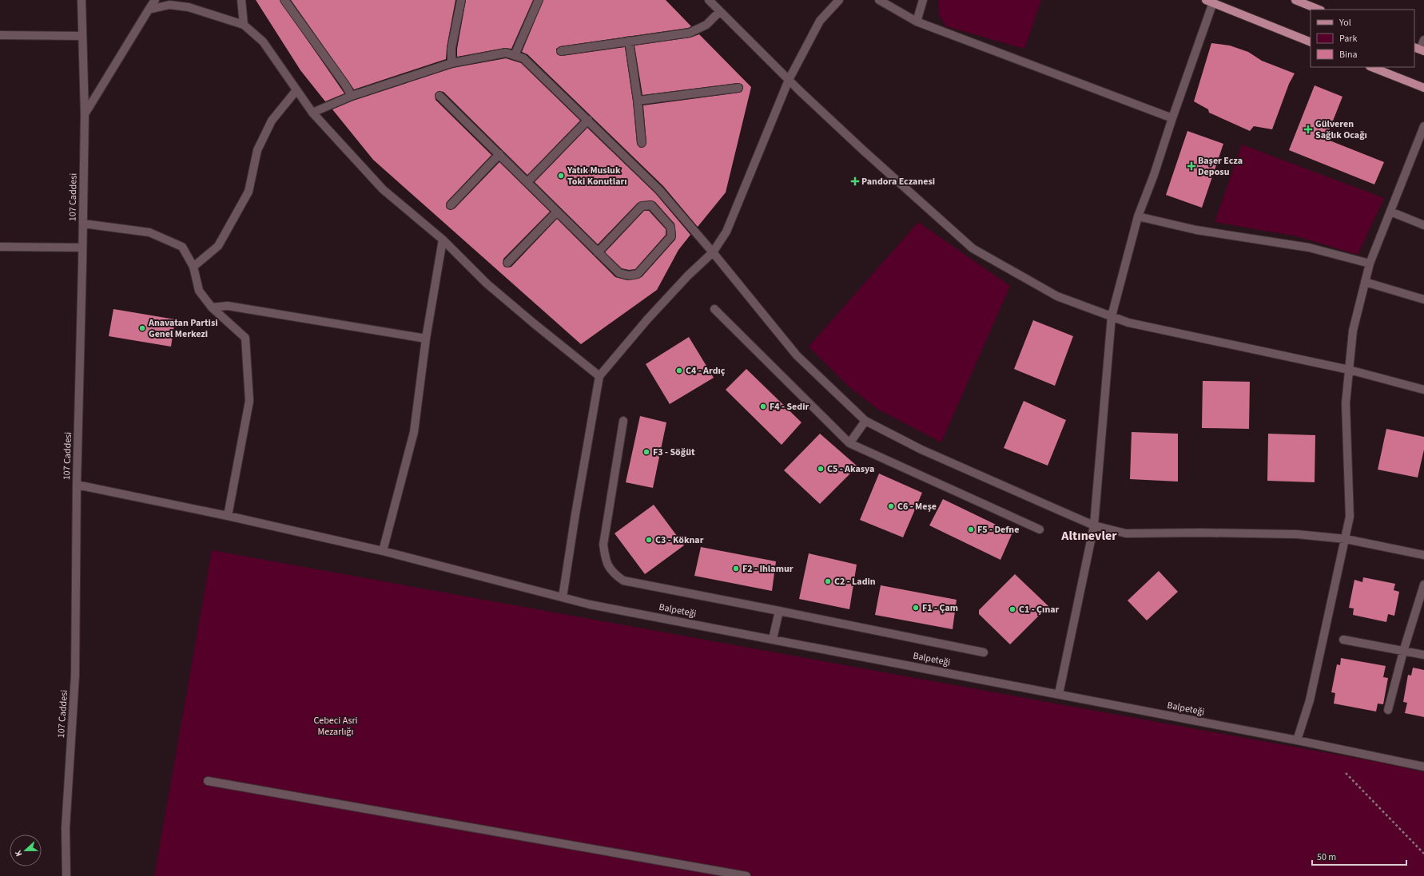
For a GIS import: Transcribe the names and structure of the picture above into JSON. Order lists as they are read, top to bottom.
{
  "streets": {
    "street": ["107 Caddesi", "Balpeteği"]
  },
  "crossings": [
    ["107 Caddesi", "Balpeteği"]
  ],
  "districts": ["Altınevler"],
  "parks": ["Cebeci Asri Mezarlığı"],
  "places": {
    "health": ["Gülveren Sağlık Ocağı", "Başer Ecza Deposu", "Pandora Eczanesi"],
    "other": [
      "Yatık Musluk Toki Konutları",
      "Anavatan Partisi Genel Merkezi",
      "C4 - Ardıç",
      "F4 - Sedir",
      "F3 - Söğüt",
      "C5 - Akasya",
      "C6 - Meşe",
      "F5 - Defne",
      "C3 - Köknar",
      "F2 - Ihlamur",
      "C2 - Ladin",
      "F1 - Çam",
      "C1 - Çınar"
    ]
  },
  "legend": ["Yol", "Park", "Bina"],
  "scale_bar": "50 m",
  "north": "left"
}
